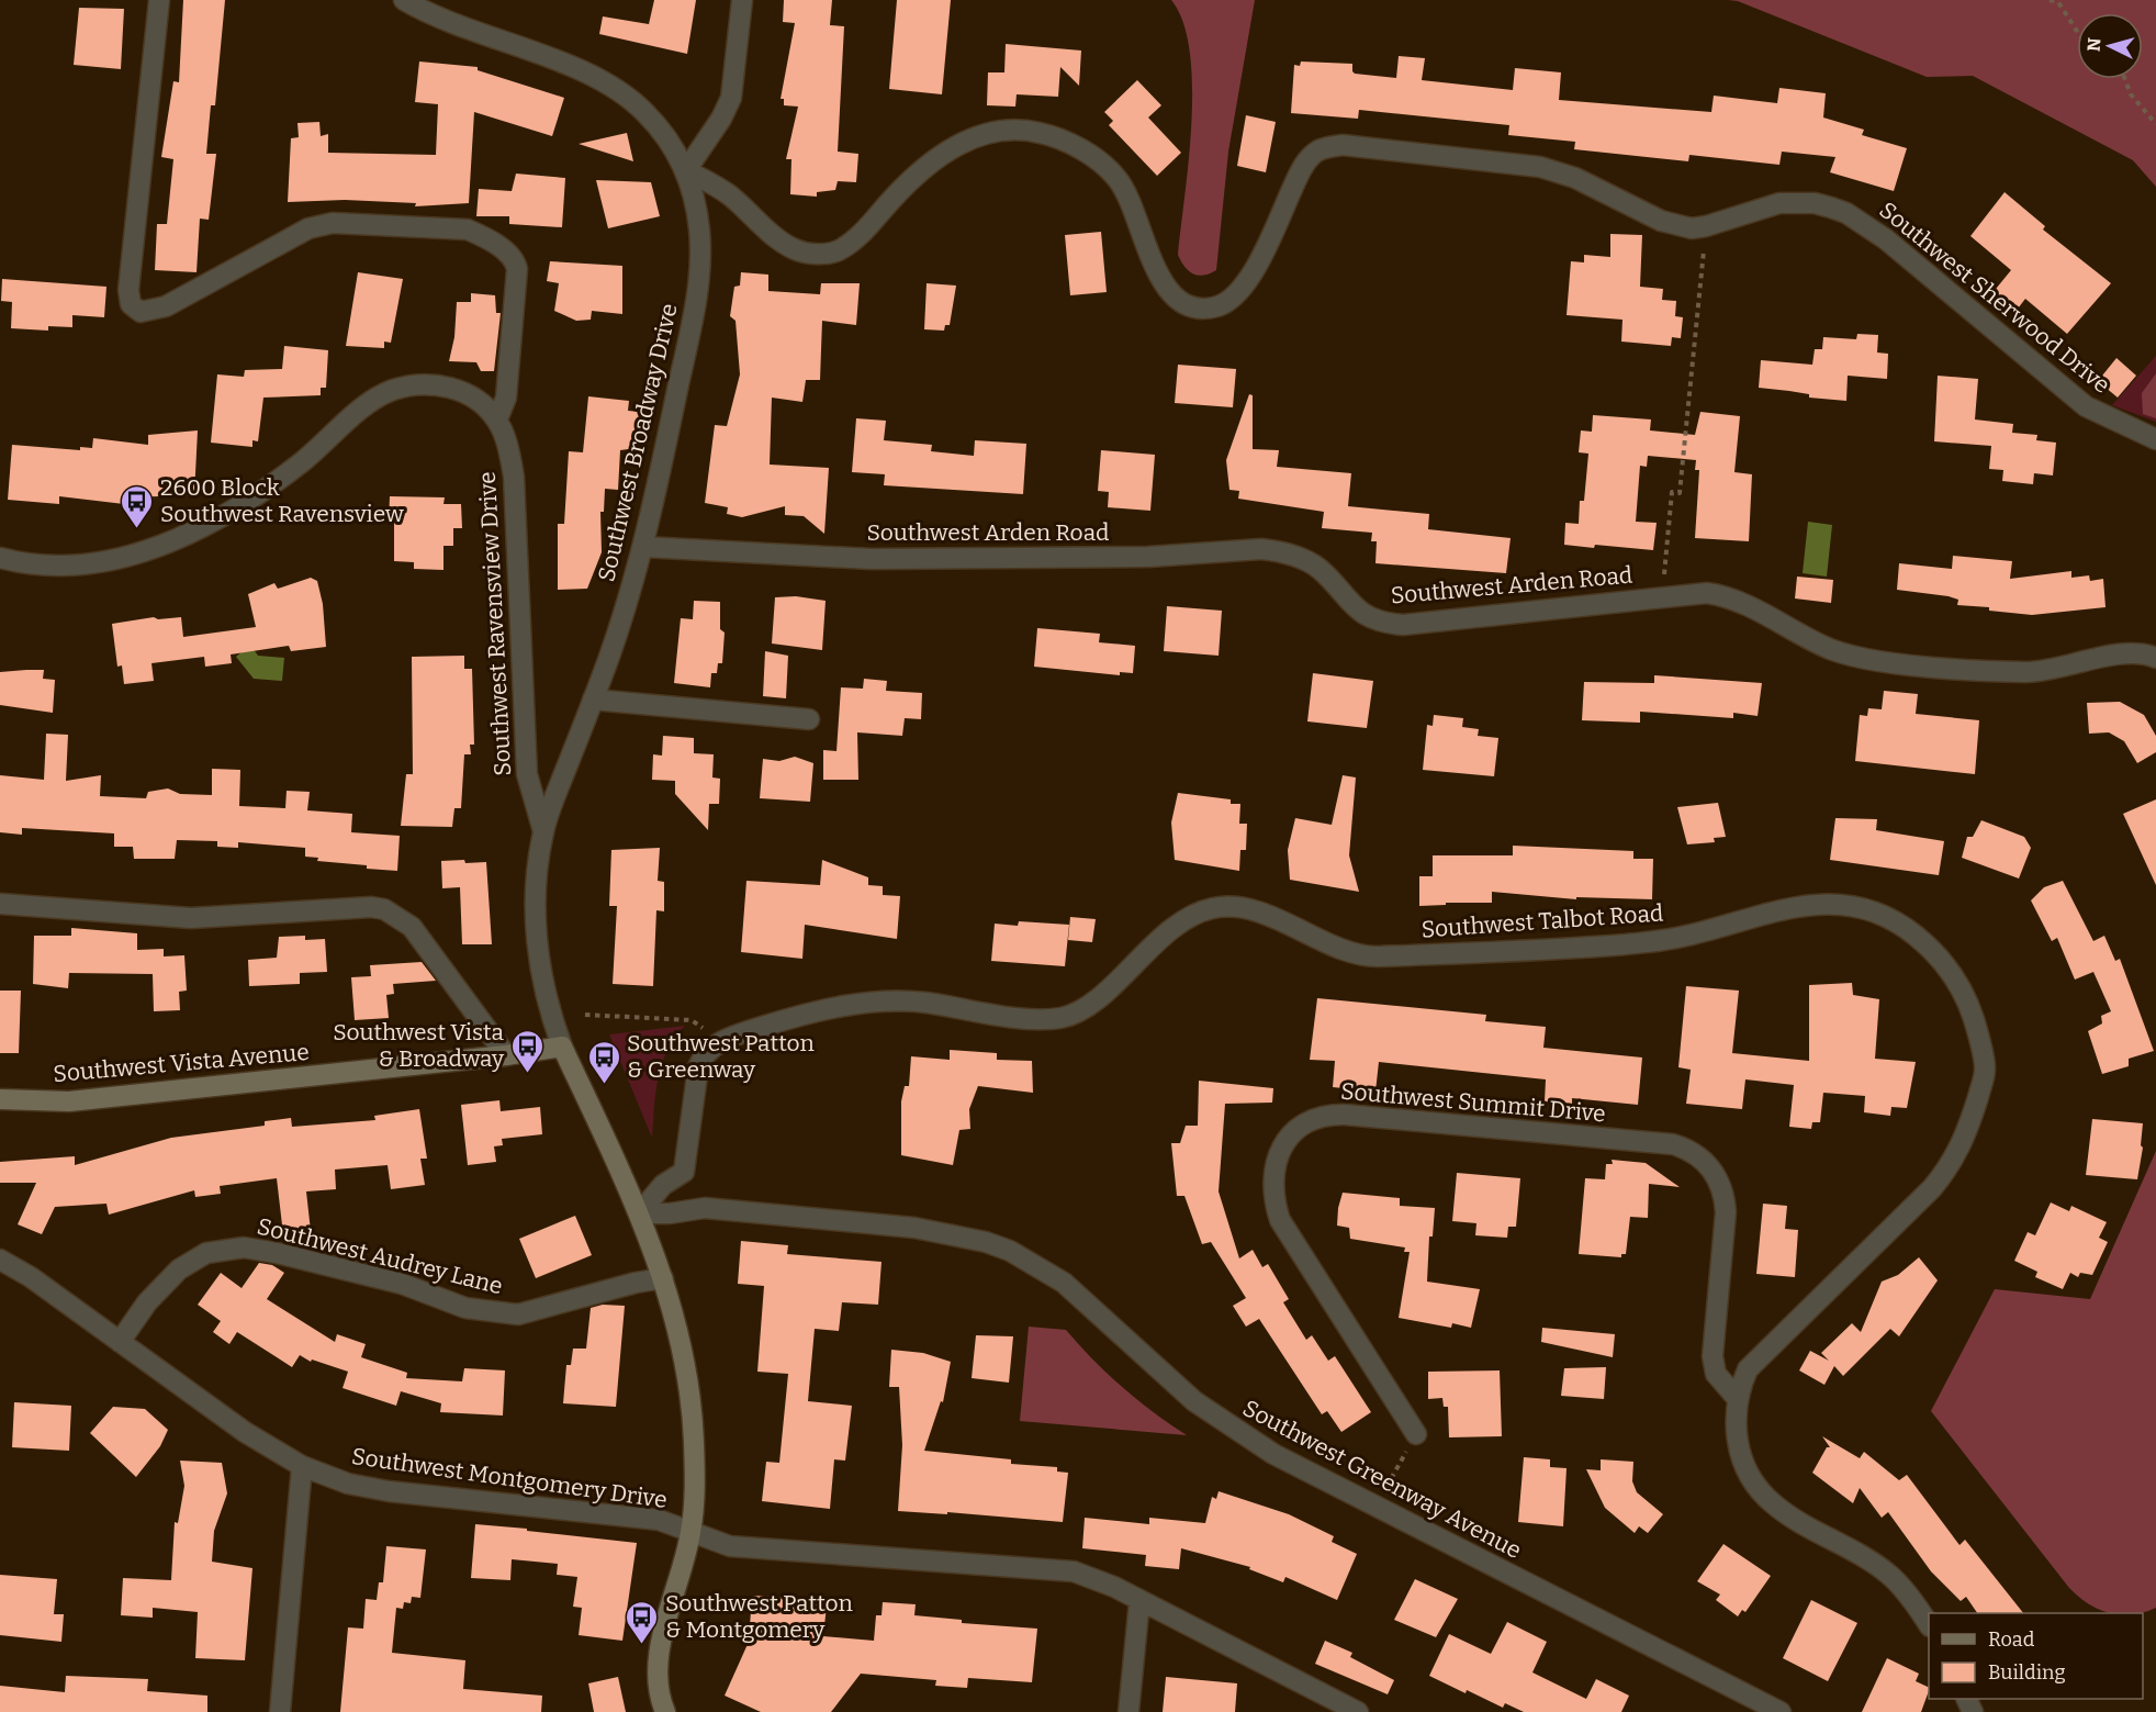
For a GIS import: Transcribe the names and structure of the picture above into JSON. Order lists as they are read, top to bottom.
{
  "streets": {
    "main road": ["Southwest Vista Avenue"],
    "street": [
      "Southwest Sherwood Drive",
      "Southwest Broadway Drive",
      "Southwest Arden Road",
      "Southwest Ravensview Drive",
      "Southwest Talbot Road",
      "Southwest Summit Drive",
      "Southwest Audrey Lane",
      "Southwest Montgomery Drive",
      "Southwest Greenway Avenue"
    ]
  },
  "crossings": [
    ["Southwest Sherwood Drive", "Southwest Broadway Drive"],
    ["Southwest Broadway Drive", "Southwest Arden Road"],
    ["Southwest Broadway Drive", "Southwest Ravensview Drive"],
    ["Southwest Broadway Drive", "Southwest Vista Avenue"],
    ["Southwest Talbot Road", "Southwest Summit Drive"],
    ["Southwest Audrey Lane", "Southwest Montgomery Drive"]
  ],
  "places": {
    "bus stop": [
      "2600 Block Southwest Ravensview",
      "Southwest Vista & Broadway",
      "Southwest Patton & Greenway",
      "Southwest Patton & Montgomery"
    ]
  },
  "legend": ["Road", "Building"],
  "north": "left"
}
